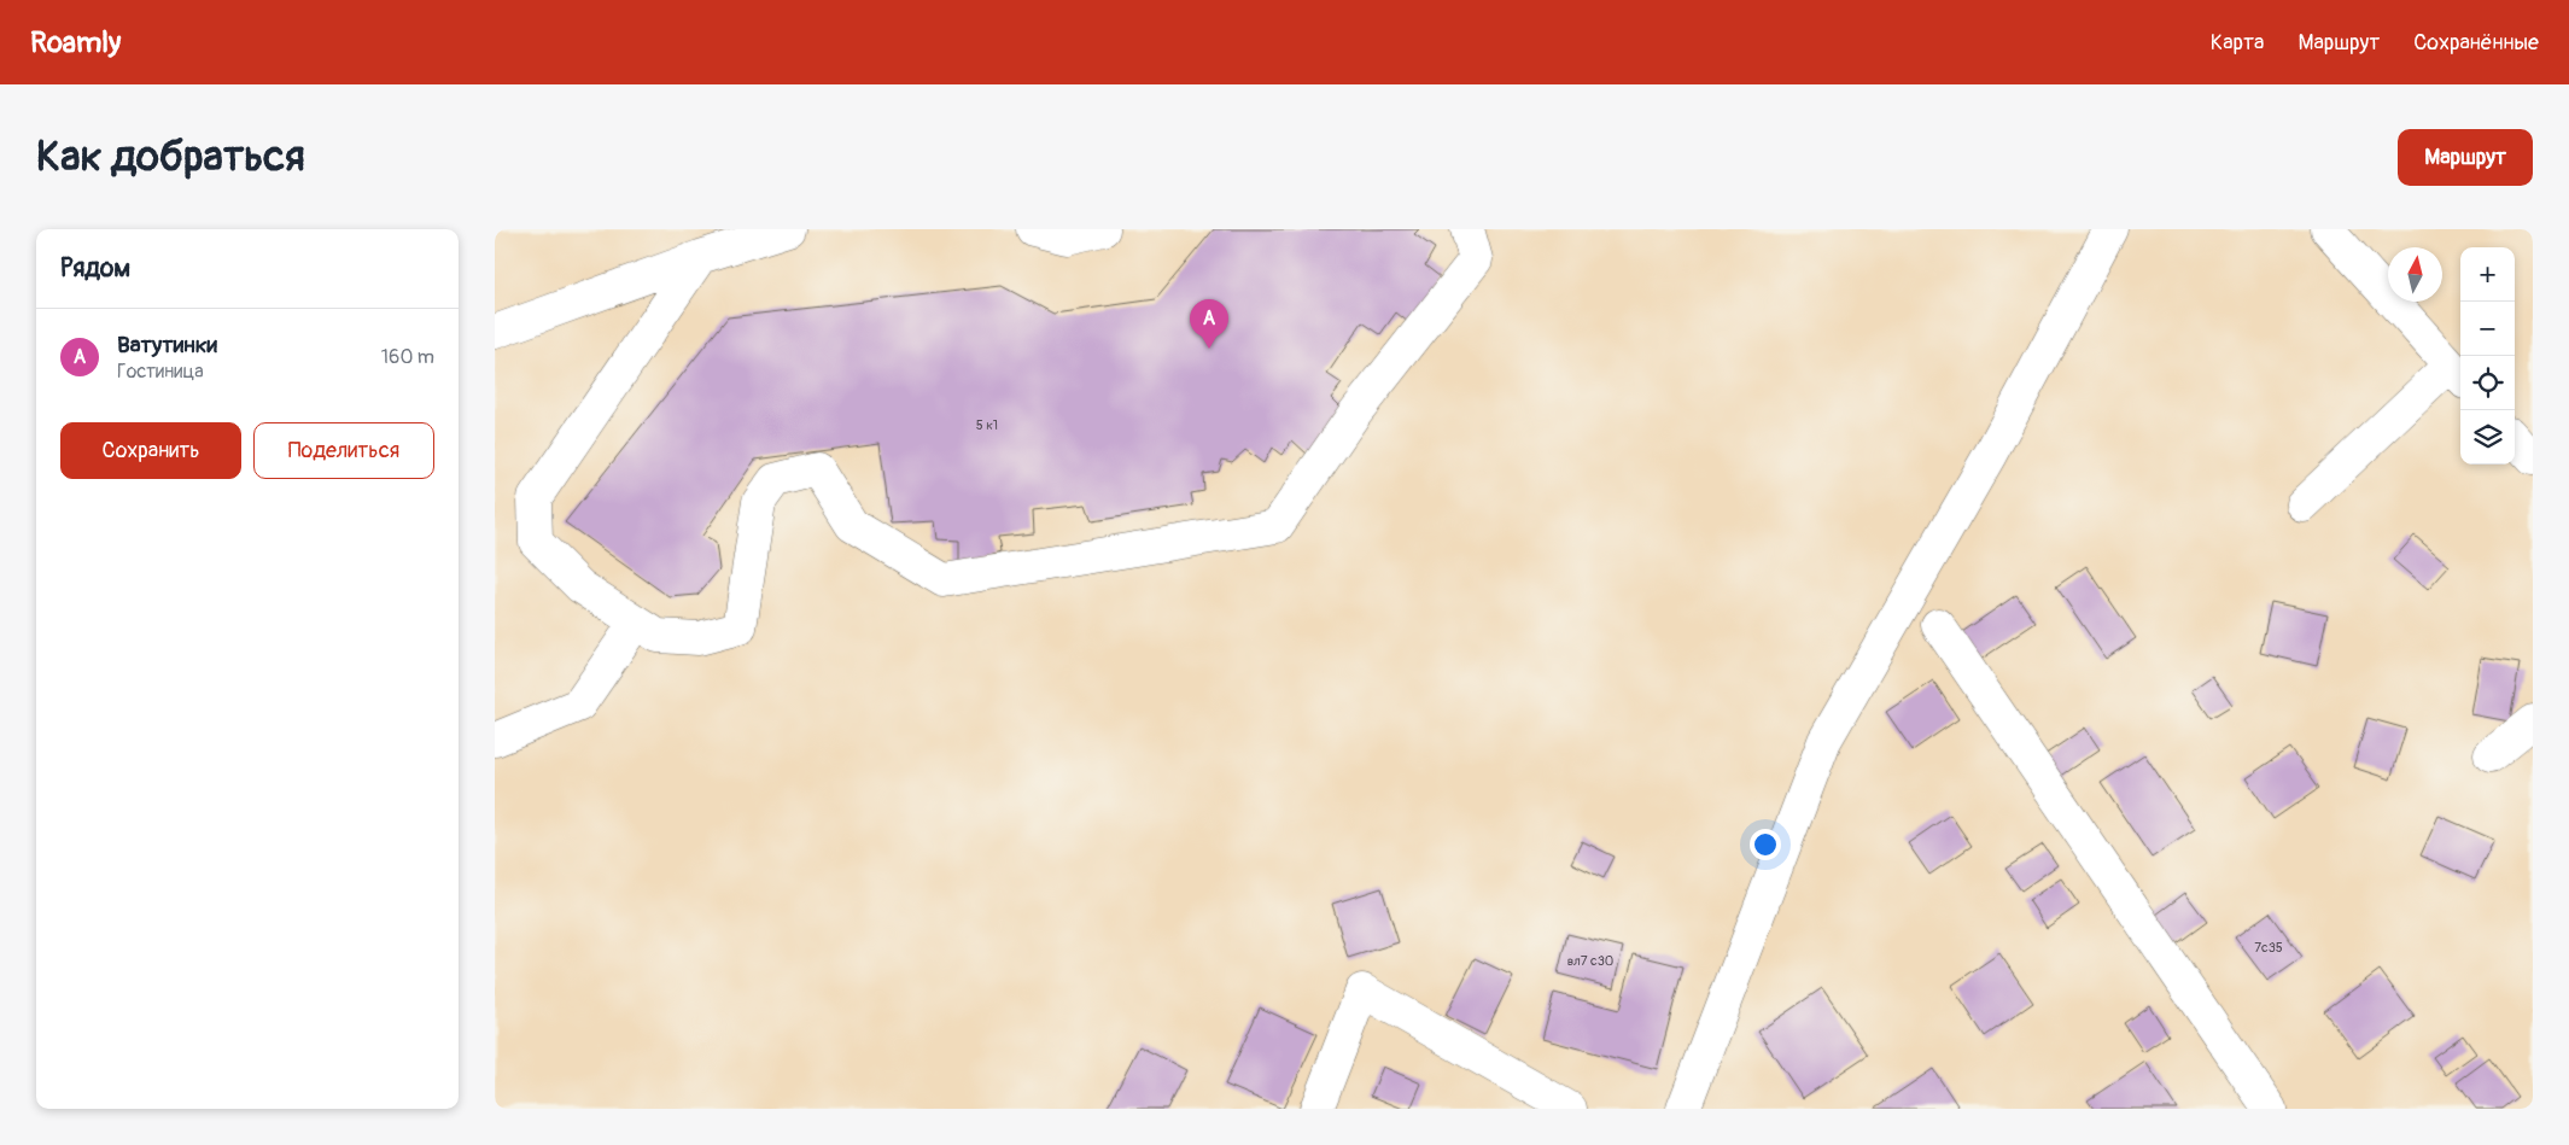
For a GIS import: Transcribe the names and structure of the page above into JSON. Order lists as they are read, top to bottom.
{
  "house_numbers": ["5 к1", "7с35", "вл7 с30"],
  "north": "top",
  "page": {
    "header": "Roamly",
    "nav": ["Карта", "Маршрут", "Сохранённые"],
    "buttons": [
      "Маршрут",
      ["Сохранить", "Поделиться"]
    ],
    "title": "Как добраться",
    "heading": "Рядом",
    "map_buttons": ["+", "−"],
    "pins": "A",
    "list": [
      {
        "mark": "A",
        "name": "Ватутинки",
        "note": "Гостиница",
        "value": "160 m"
      }
    ]
  }
}
